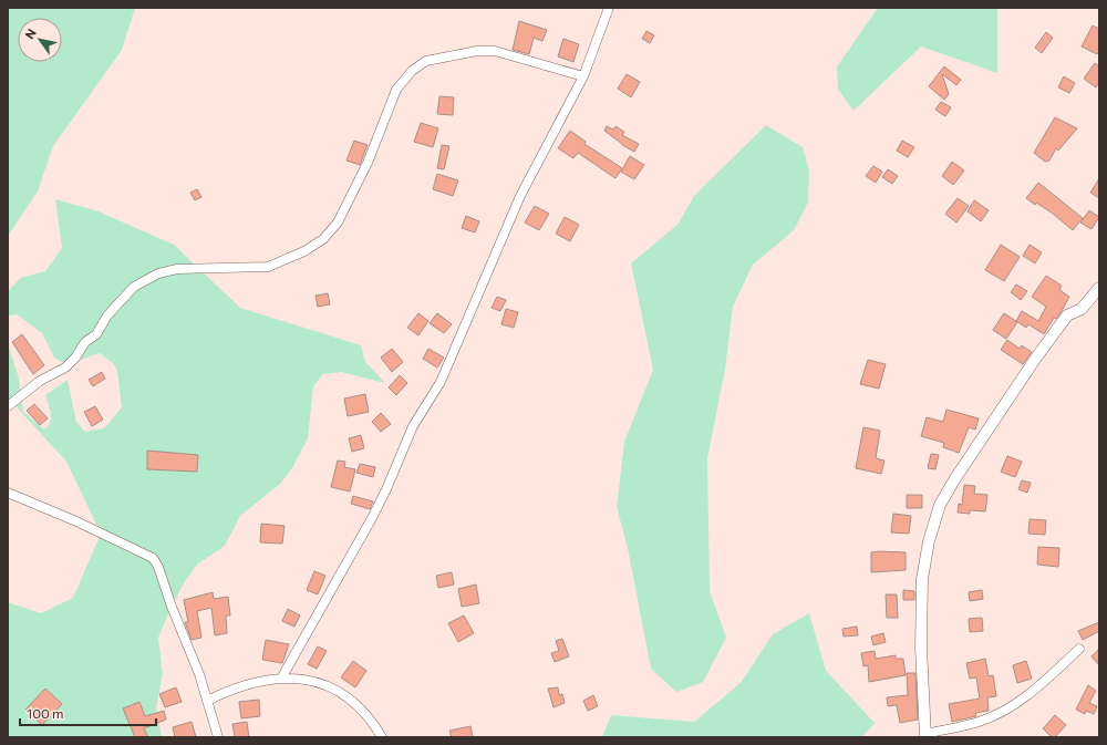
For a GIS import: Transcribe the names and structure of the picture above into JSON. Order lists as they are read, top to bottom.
{
  "scale_bar": "100 m",
  "north": "top left"
}
